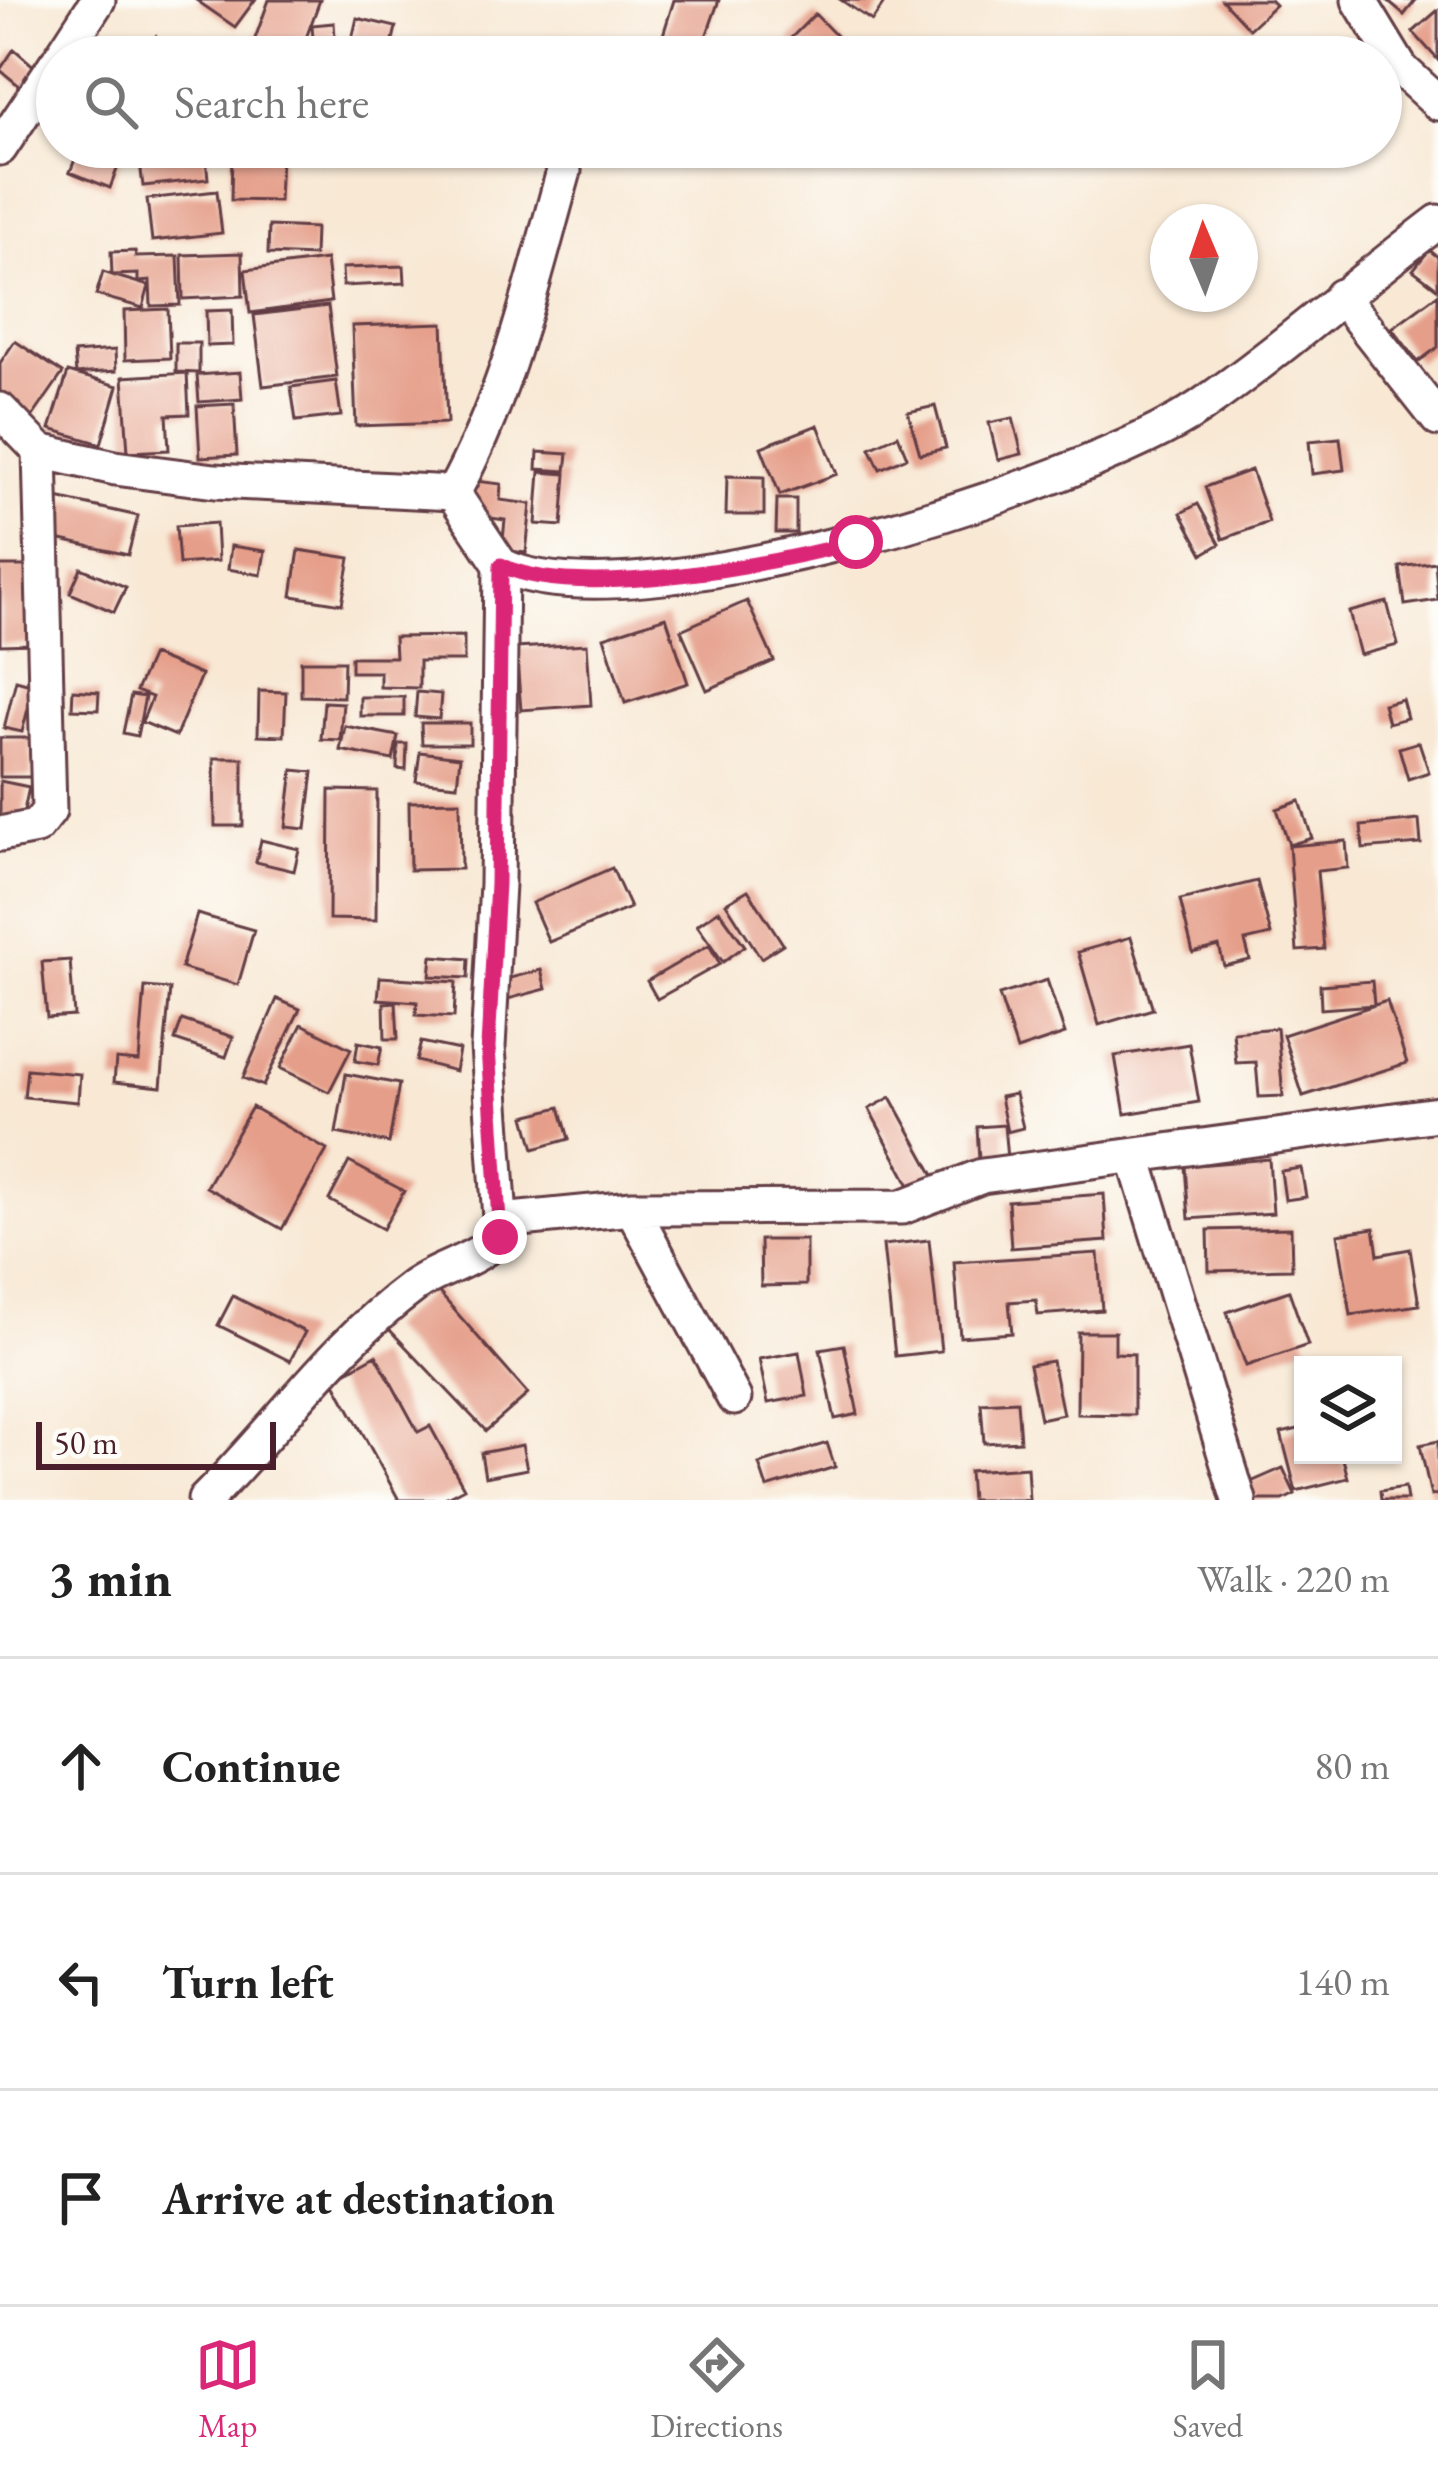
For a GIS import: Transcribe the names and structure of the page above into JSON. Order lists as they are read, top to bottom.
{
  "scale_bar": "50 m",
  "north": "top",
  "page": {
    "search": "Search here",
    "scale": "50 m",
    "heading": ["3 min", "Walk · 220 m"],
    "list": [
      ["Continue", "80 m"],
      ["Turn left", "140 m"],
      "Arrive at destination"
    ],
    "nav": ["Map", "Directions", "Saved"]
  }
}
